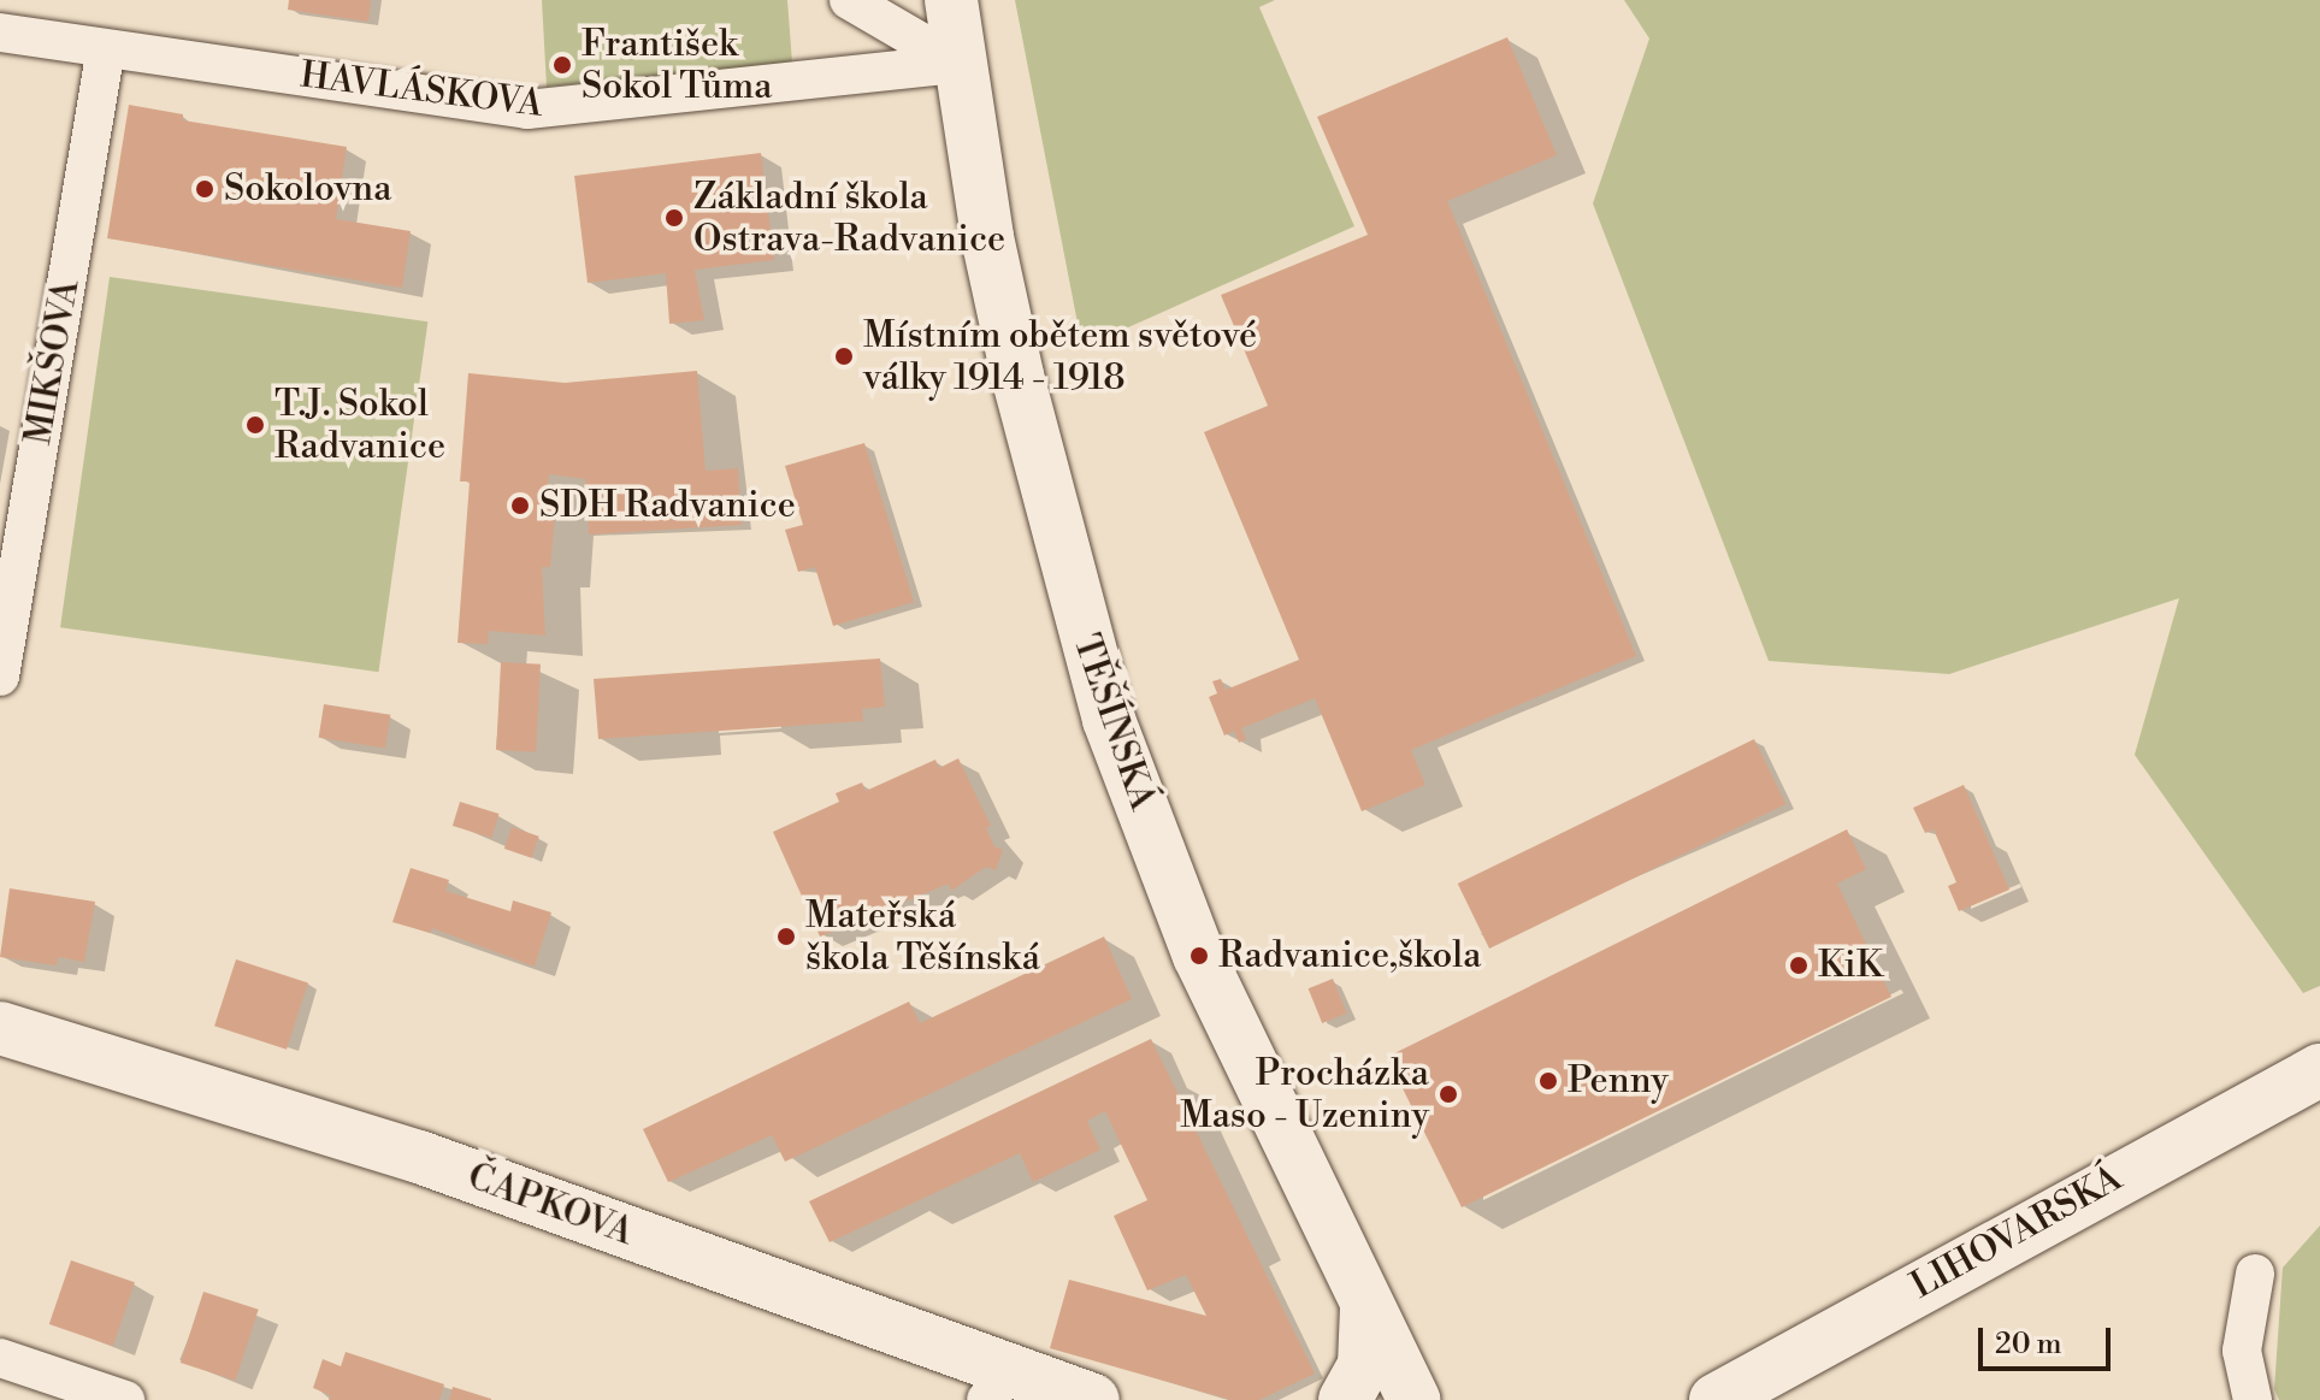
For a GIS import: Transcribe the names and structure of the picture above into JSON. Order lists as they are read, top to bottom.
{
  "streets": {
    "street": [
      "HAVLÁSKOVA",
      "MIKŠOVA",
      "TĚŠÍNSKÁ",
      "ČAPKOVA",
      "LIHOVARSKÁ"
    ]
  },
  "crossings": [
    ["HAVLÁSKOVA", "MIKŠOVA"],
    ["HAVLÁSKOVA", "TĚŠÍNSKÁ"]
  ],
  "places": [
    "František Sokol Tůma",
    "Sokolovna",
    "Základní škola Ostrava-Radvanice",
    "Místním obětem světové války 1914 - 1918",
    "T.J. Sokol Radvanice",
    "SDH Radvanice",
    "Mateřská škola Těšínská",
    "Radvanice,škola",
    "KiK",
    "Penny",
    "Procházka Maso - Uzeniny"
  ],
  "scale_bar": "20 m"
}
